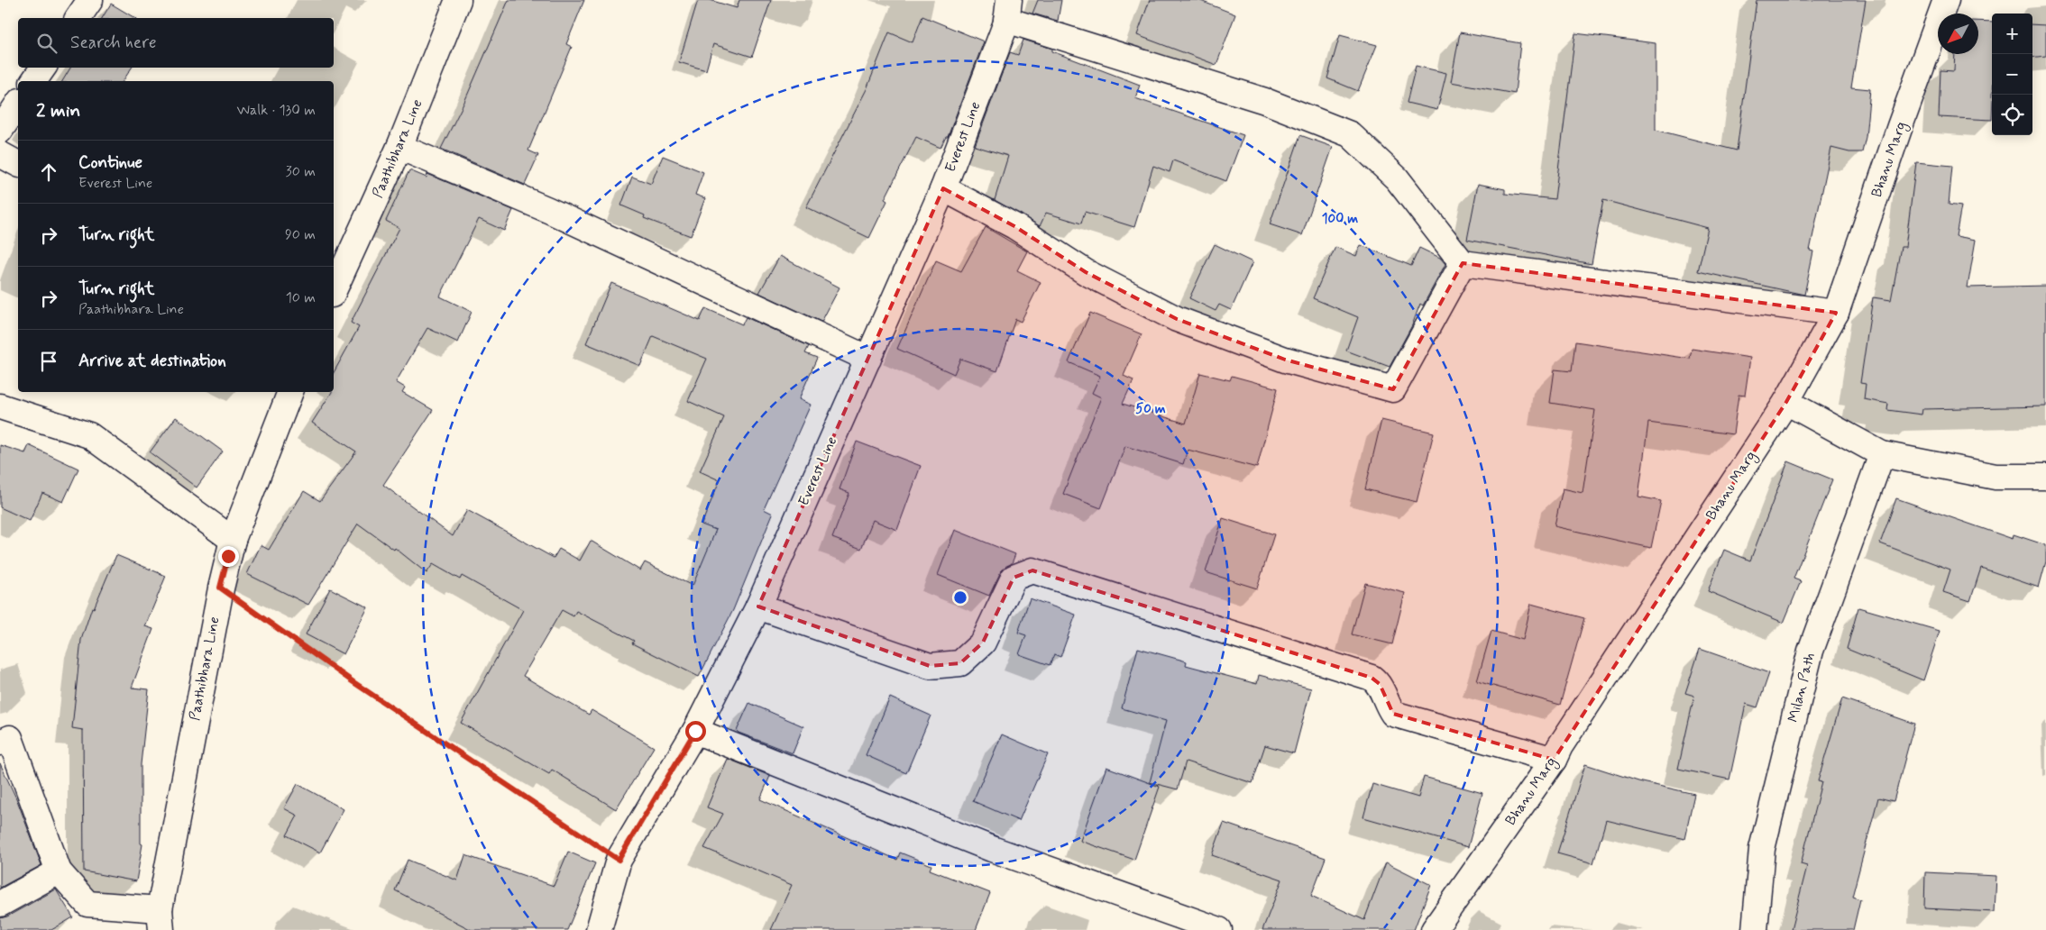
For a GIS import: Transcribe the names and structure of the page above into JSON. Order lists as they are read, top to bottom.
{
  "streets": {
    "street": [
      "Everest Line",
      "Paathibhara Line",
      "Bhanu Marg",
      "Milan Path"
    ]
  },
  "north": "bottom left",
  "page": {
    "map_buttons": ["+", "−"],
    "search": "Search here",
    "heading": ["2 min", "Walk · 130 m"],
    "list": [
      ["Continue", "Everest Line", "30 m"],
      ["Turn right", "90 m"],
      ["Turn right", "Paathibhara Line", "10 m"],
      "Arrive at destination"
    ]
  },
  "rings": ["100 m", "50 m"]
}
